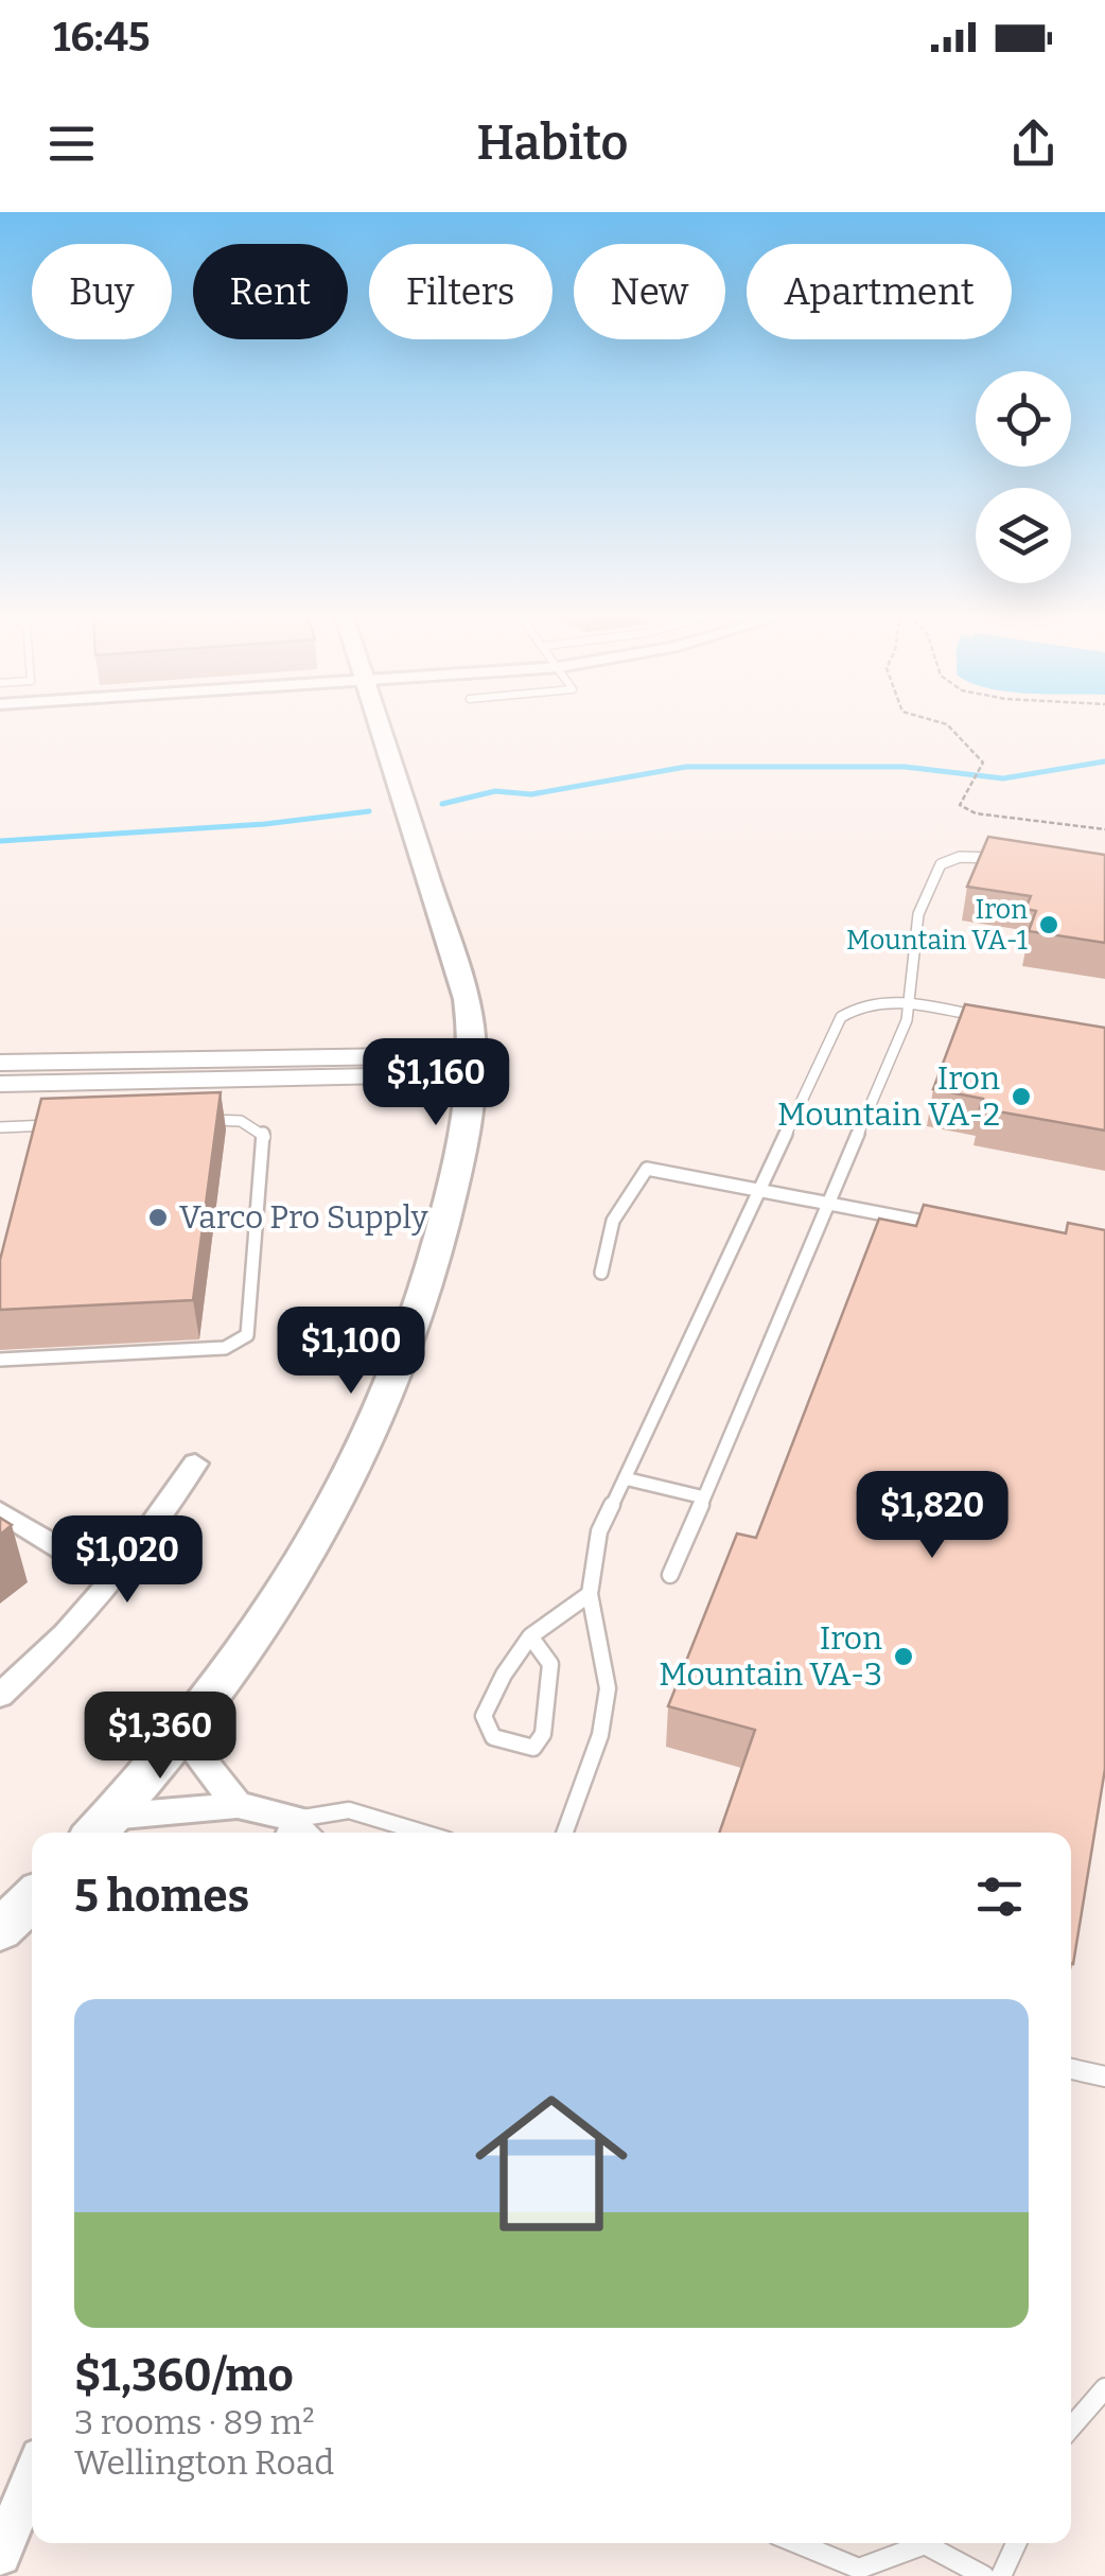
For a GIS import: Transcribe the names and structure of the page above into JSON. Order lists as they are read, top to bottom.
{
  "places": [
    "Iron Mountain VA-1",
    "Iron Mountain VA-2",
    "Varco Pro Supply",
    "Iron Mountain VA-3"
  ],
  "page": {
    "status": "16:45",
    "header": "Habito",
    "chip": [
      "Buy",
      "Rent",
      "Filters",
      "New",
      "Apartment"
    ],
    "price": [
      "$1,160",
      "$1,100",
      "$1,820",
      "$1,020",
      "$1,360"
    ],
    "heading": "5 homes",
    "list": [
      {
        "name": "$1,360/mo",
        "note": "3 rooms · 89 m² · Wellington Road"
      }
    ]
  }
}
